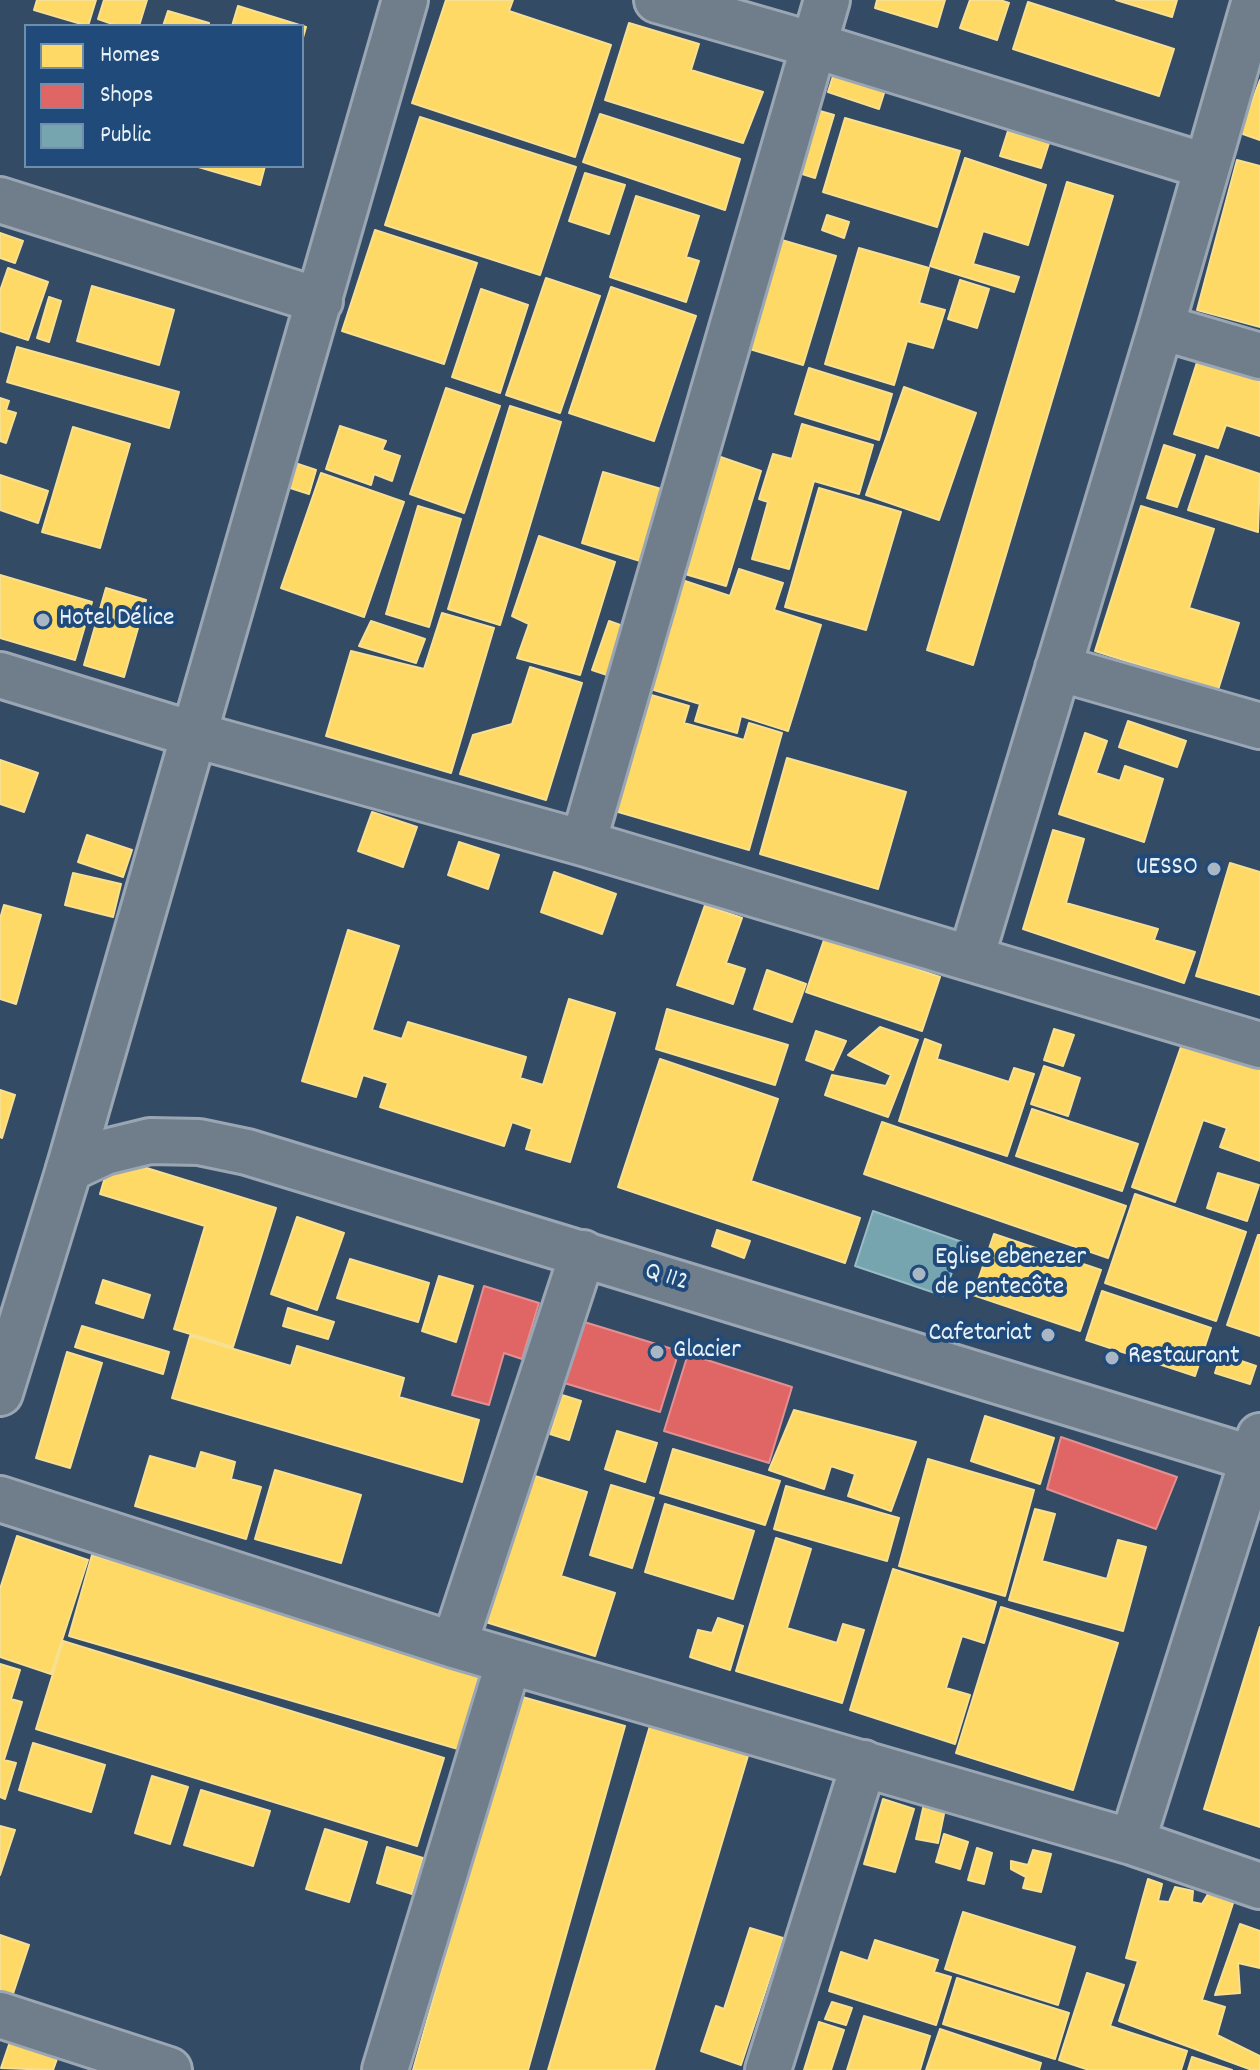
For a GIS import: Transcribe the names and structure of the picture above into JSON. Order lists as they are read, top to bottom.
{
  "streets": {
    "street": ["Q 112"]
  },
  "places": [
    "Hotel Délice",
    "UESSO",
    "Eglise ebenezer de pentecôte",
    "Cafetariat",
    "Glacier",
    "Restaurant"
  ],
  "legend": ["Homes", "Shops", "Public"]
}
